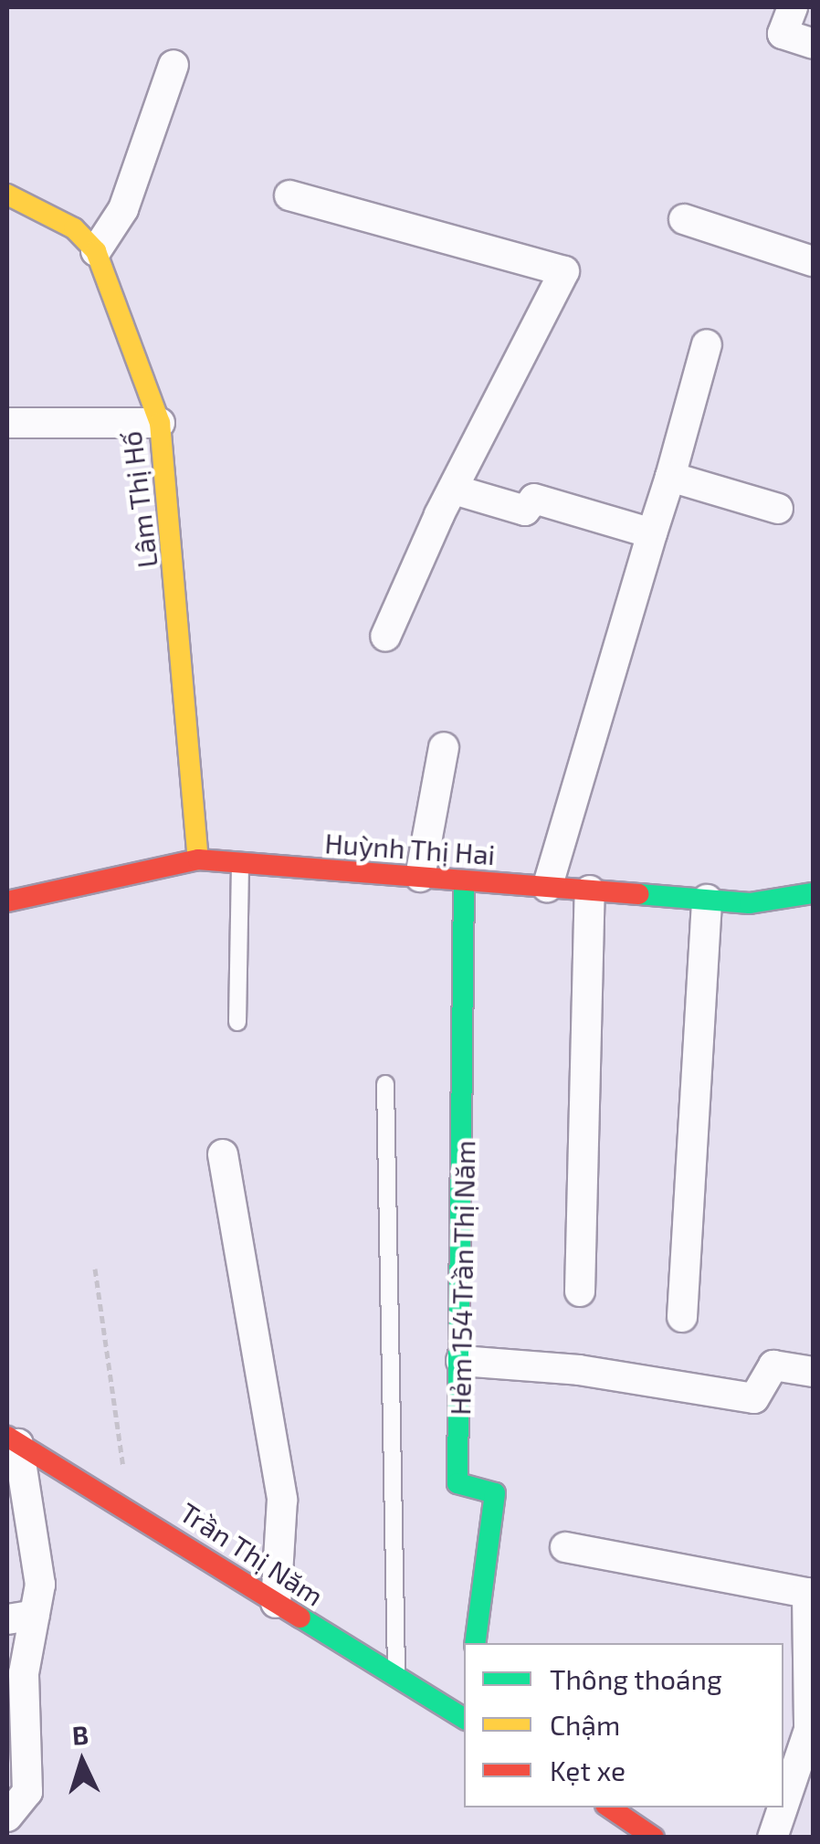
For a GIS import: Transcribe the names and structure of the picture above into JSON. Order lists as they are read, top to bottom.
{
  "streets": {
    "street": [
      "Lâm Thị Hố",
      "Huỳnh Thị Hai",
      "Hẻm 154 Trần Thị Năm",
      "Trần Thị Năm"
    ]
  },
  "crossings": [
    ["Lâm Thị Hố", "Huỳnh Thị Hai"],
    ["Huỳnh Thị Hai", "Hẻm 154 Trần Thị Năm"]
  ],
  "legend": ["Thông thoáng", "Chậm", "Kẹt xe"],
  "north": "top"
}
